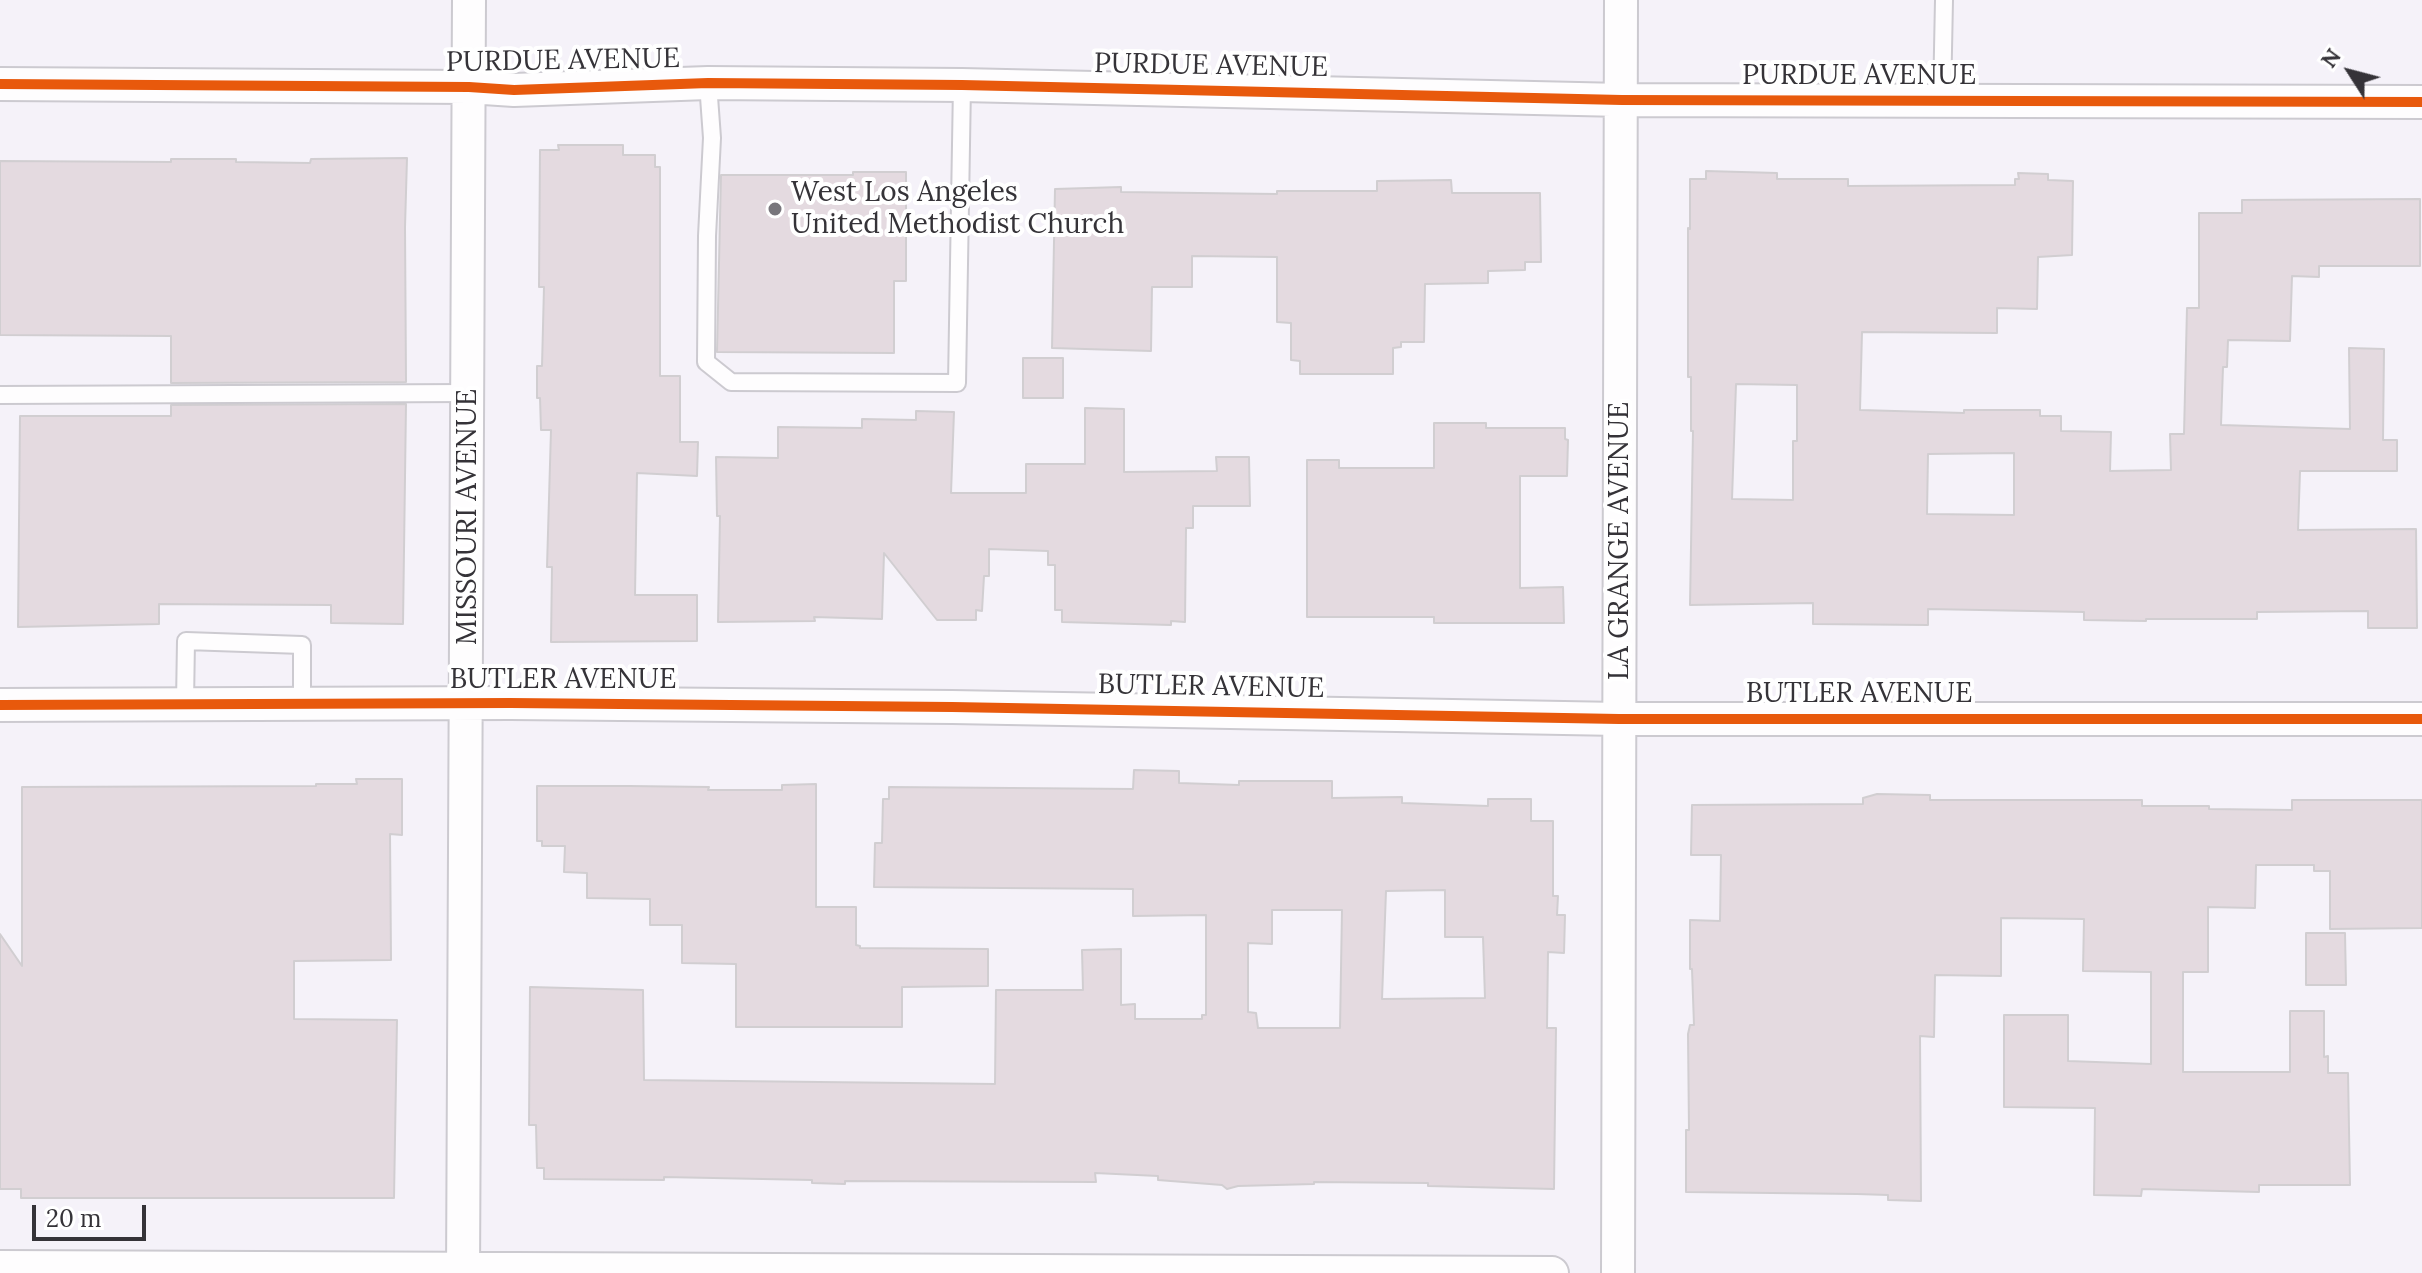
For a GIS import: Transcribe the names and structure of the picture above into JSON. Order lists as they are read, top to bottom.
{
  "streets": {
    "street": [
      "PURDUE AVENUE",
      "MISSOURI AVENUE",
      "LA GRANGE AVENUE",
      "BUTLER AVENUE"
    ]
  },
  "crossings": [
    ["PURDUE AVENUE", "MISSOURI AVENUE"],
    ["PURDUE AVENUE", "LA GRANGE AVENUE"],
    ["MISSOURI AVENUE", "BUTLER AVENUE"],
    ["LA GRANGE AVENUE", "BUTLER AVENUE"]
  ],
  "places": ["West Los Angeles United Methodist Church"],
  "scale_bar": "20 m",
  "north": "top left"
}
